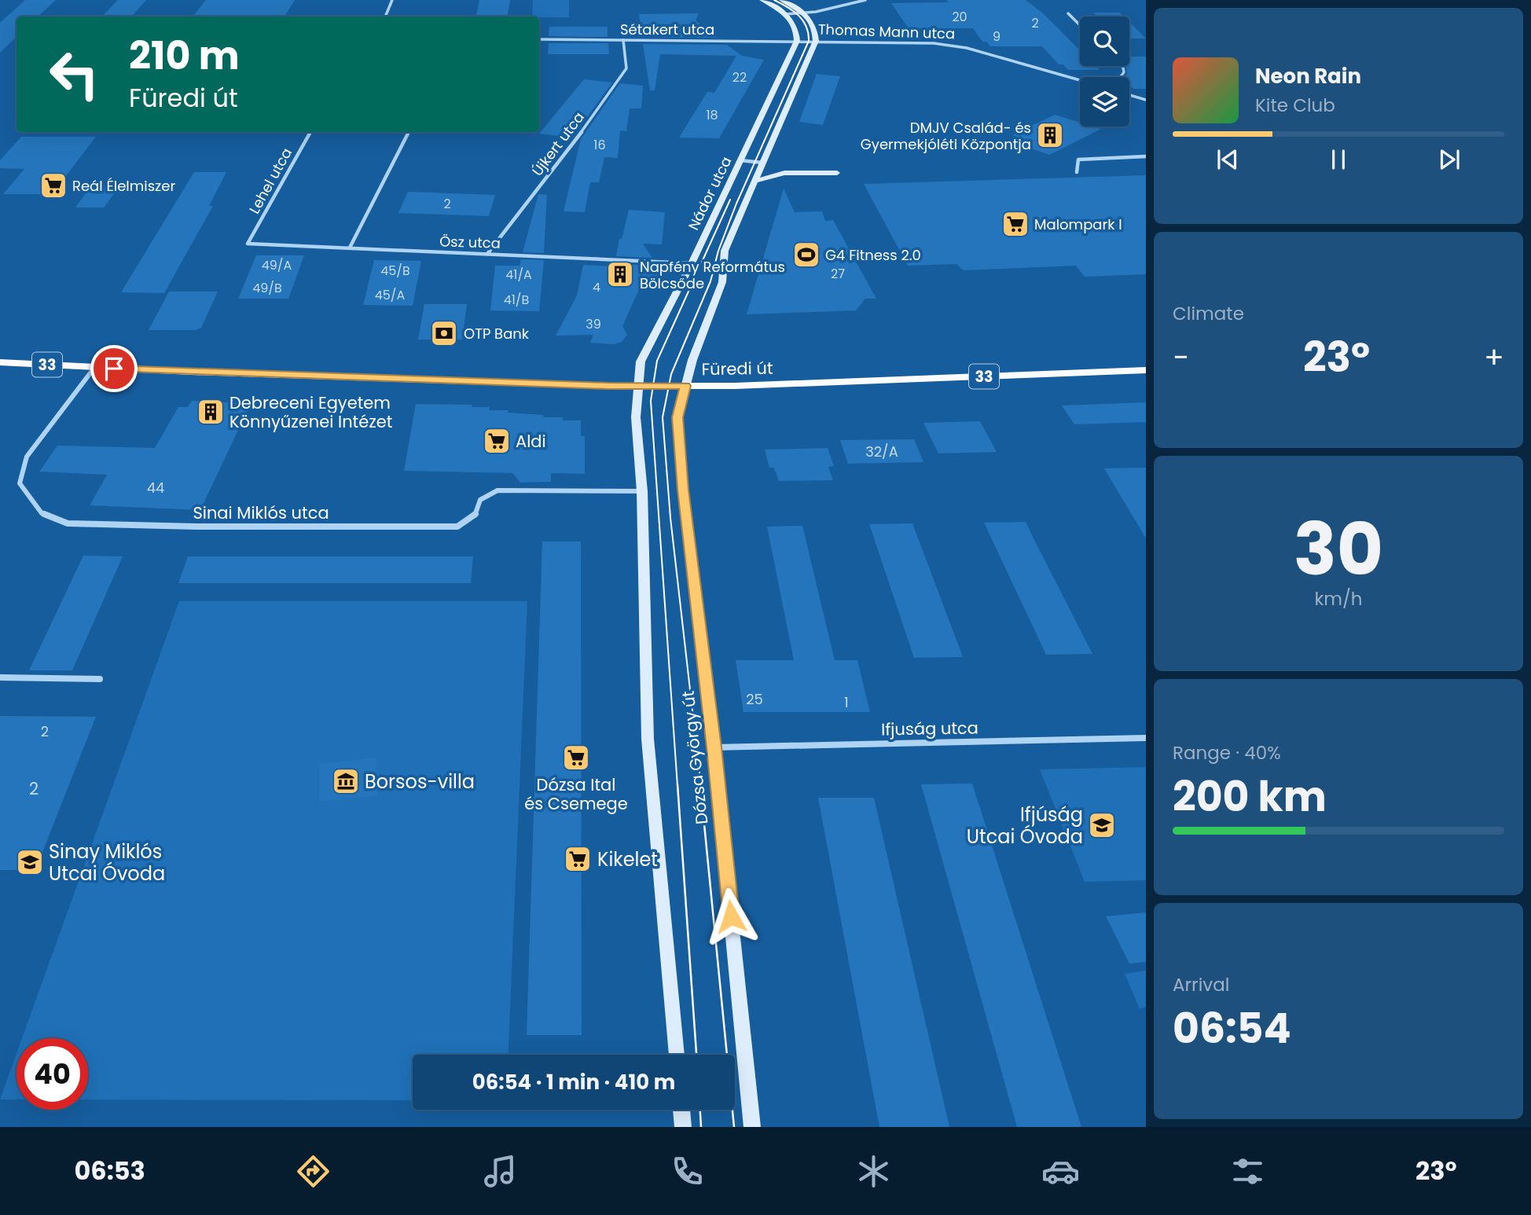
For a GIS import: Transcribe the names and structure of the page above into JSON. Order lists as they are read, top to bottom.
{
  "streets": {
    "main road": ["33", "Füredi út"],
    "street": [
      "Sétakert utca",
      "Thomas Mann utca",
      "Újkert utca",
      "Lehel utca",
      "Nádor utca",
      "Ösz utca",
      "Sinai Miklós utca",
      "Ifjuság utca",
      "Dózsa György út"
    ]
  },
  "crossings": [
    ["Sétakert utca", "Thomas Mann utca"],
    ["Sétakert utca", "Újkert utca"],
    ["Sétakert utca", "Nádor utca"],
    ["Thomas Mann utca", "Nádor utca"],
    ["Újkert utca", "Ösz utca"],
    ["Lehel utca", "Ösz utca"],
    ["Nádor utca", "Ösz utca"],
    ["Nádor utca", "Füredi út"],
    ["Füredi út", "Sinai Miklós utca"],
    ["Füredi út", "Dózsa György út"],
    ["Ifjuság utca", "Dózsa György út"]
  ],
  "places": {
    "building": ["DMJV Család- és Gyermekjóléti Központja", "Napfény Református Bölcsőde", "Debreceni Egyetem Könnyűzenei Intézet"],
    "supermarket": [
      "Reál Élelmiszer",
      "Malompark I",
      "Aldi",
      "Dózsa Ital és Csemege",
      "Kikelet"
    ],
    "sports": ["G4 Fitness 2.0"],
    "bank": ["OTP Bank"],
    "museum": ["Borsos-villa"],
    "school or university": ["Ifjúság Utcai Óvoda", "Sinay Miklós Utcai Óvoda"]
  },
  "house_numbers": [
    "20",
    "2",
    "9",
    "22",
    "18",
    "16",
    "2",
    "49/A",
    "45/B",
    "27",
    "41/A",
    "4",
    "49/B",
    "45/A",
    "41/B",
    "39",
    "32/A",
    "44",
    "25",
    "1",
    "2",
    "2"
  ],
  "page": {
    "turn": ["210 m", "Füredi út"],
    "song": ["Neon Rain", "Kite Club"],
    "tile": [
      "Climate",
      ["30", "km/h"],
      ["Range · 40%", "200 km"],
      ["Arrival", "06:54"]
    ],
    "heat": ["−", "23°", "+"],
    "limit": "40",
    "trip": "06:54 · 1 min · 410 m",
    "tabs": ["06:53", "23°"]
  }
}
